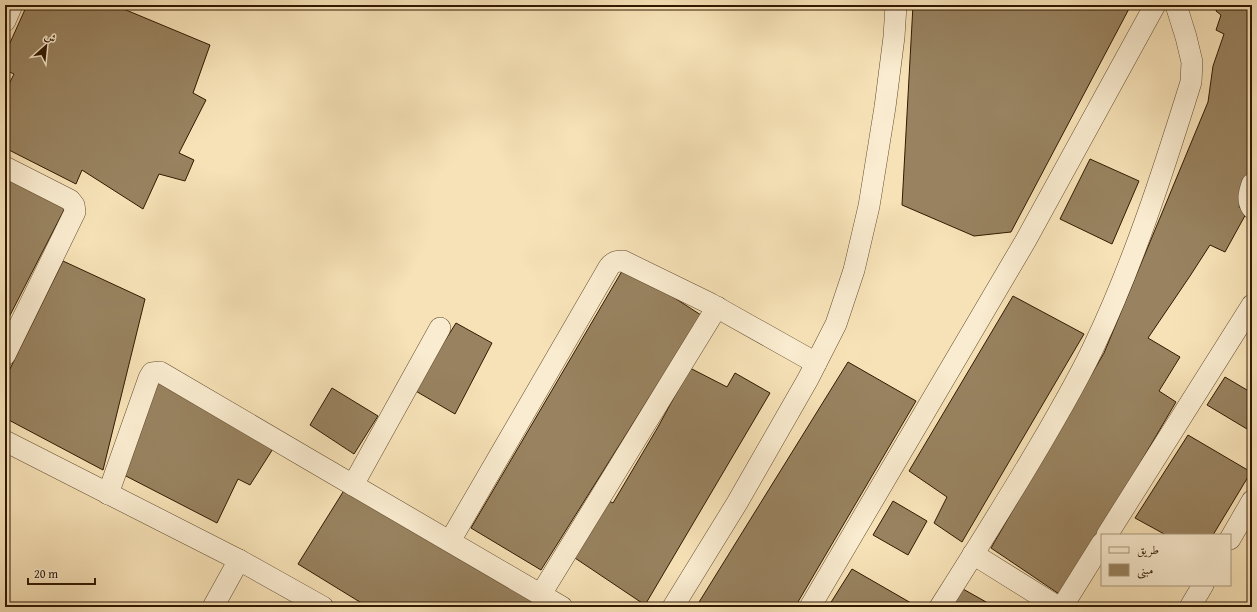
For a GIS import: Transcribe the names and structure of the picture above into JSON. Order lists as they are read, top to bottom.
{
  "legend": ["طريق", "مبنى"],
  "scale_bar": "20 m",
  "north": "top right"
}
